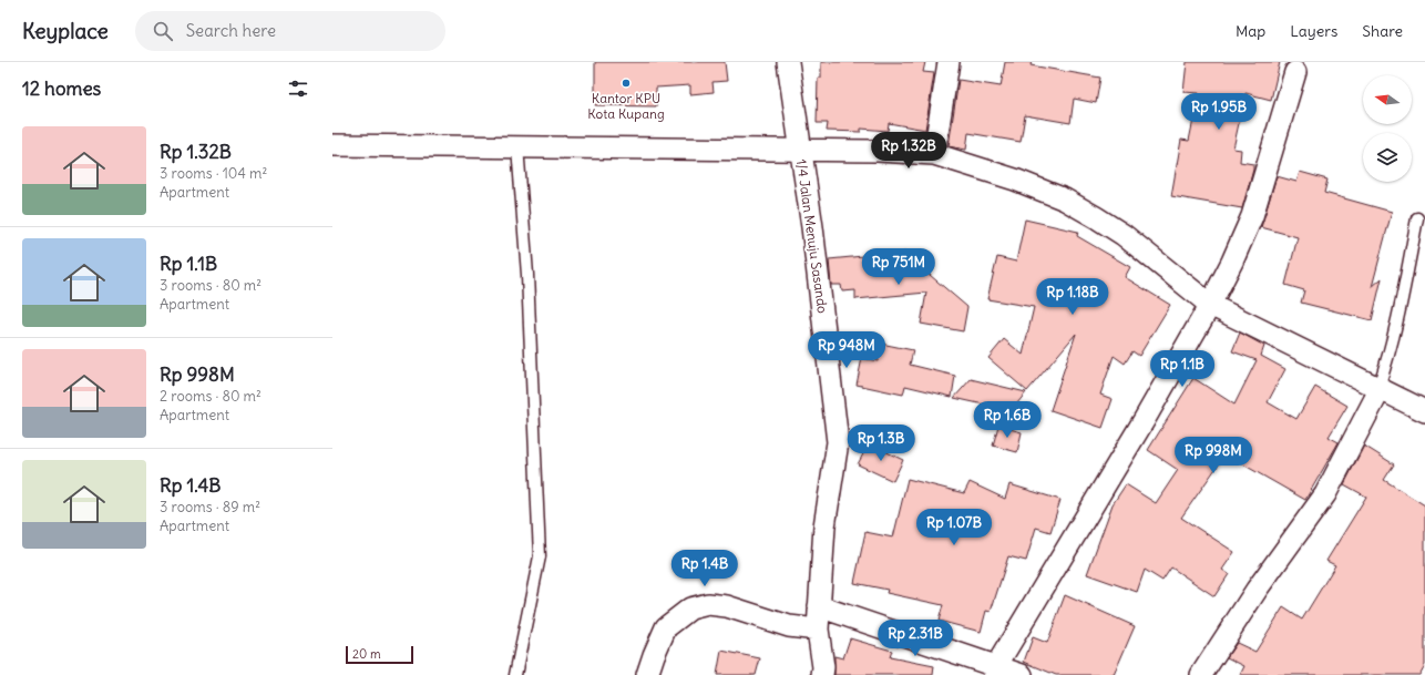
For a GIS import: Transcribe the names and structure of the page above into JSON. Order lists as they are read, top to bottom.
{
  "streets": {
    "street": ["1/4 Jalan Menuju Sasando"]
  },
  "places": ["Kantor KPU Kota Kupang"],
  "scale_bar": "20 m",
  "north": "left",
  "page": {
    "header": "Keyplace",
    "search": "Search here",
    "nav": ["Map", "Layers", "Share"],
    "heading": "12 homes",
    "price": [
      "Rp 1.95B",
      "Rp 1.32B",
      "Rp 751M",
      "Rp 1.18B",
      "Rp 948M",
      "Rp 1.1B",
      "Rp 1.6B",
      "Rp 1.3B",
      "Rp 998M",
      "Rp 1.07B",
      "Rp 1.4B",
      "Rp 2.31B"
    ],
    "list": [
      {
        "name": "Rp 1.32B",
        "note": "3 rooms · 104 m² · Apartment"
      },
      {
        "name": "Rp 1.1B",
        "note": "3 rooms · 80 m² · Apartment"
      },
      {
        "name": "Rp 998M",
        "note": "2 rooms · 80 m² · Apartment"
      },
      {
        "name": "Rp 1.4B",
        "note": "3 rooms · 89 m² · Apartment"
      }
    ],
    "scale": "20 m"
  }
}
